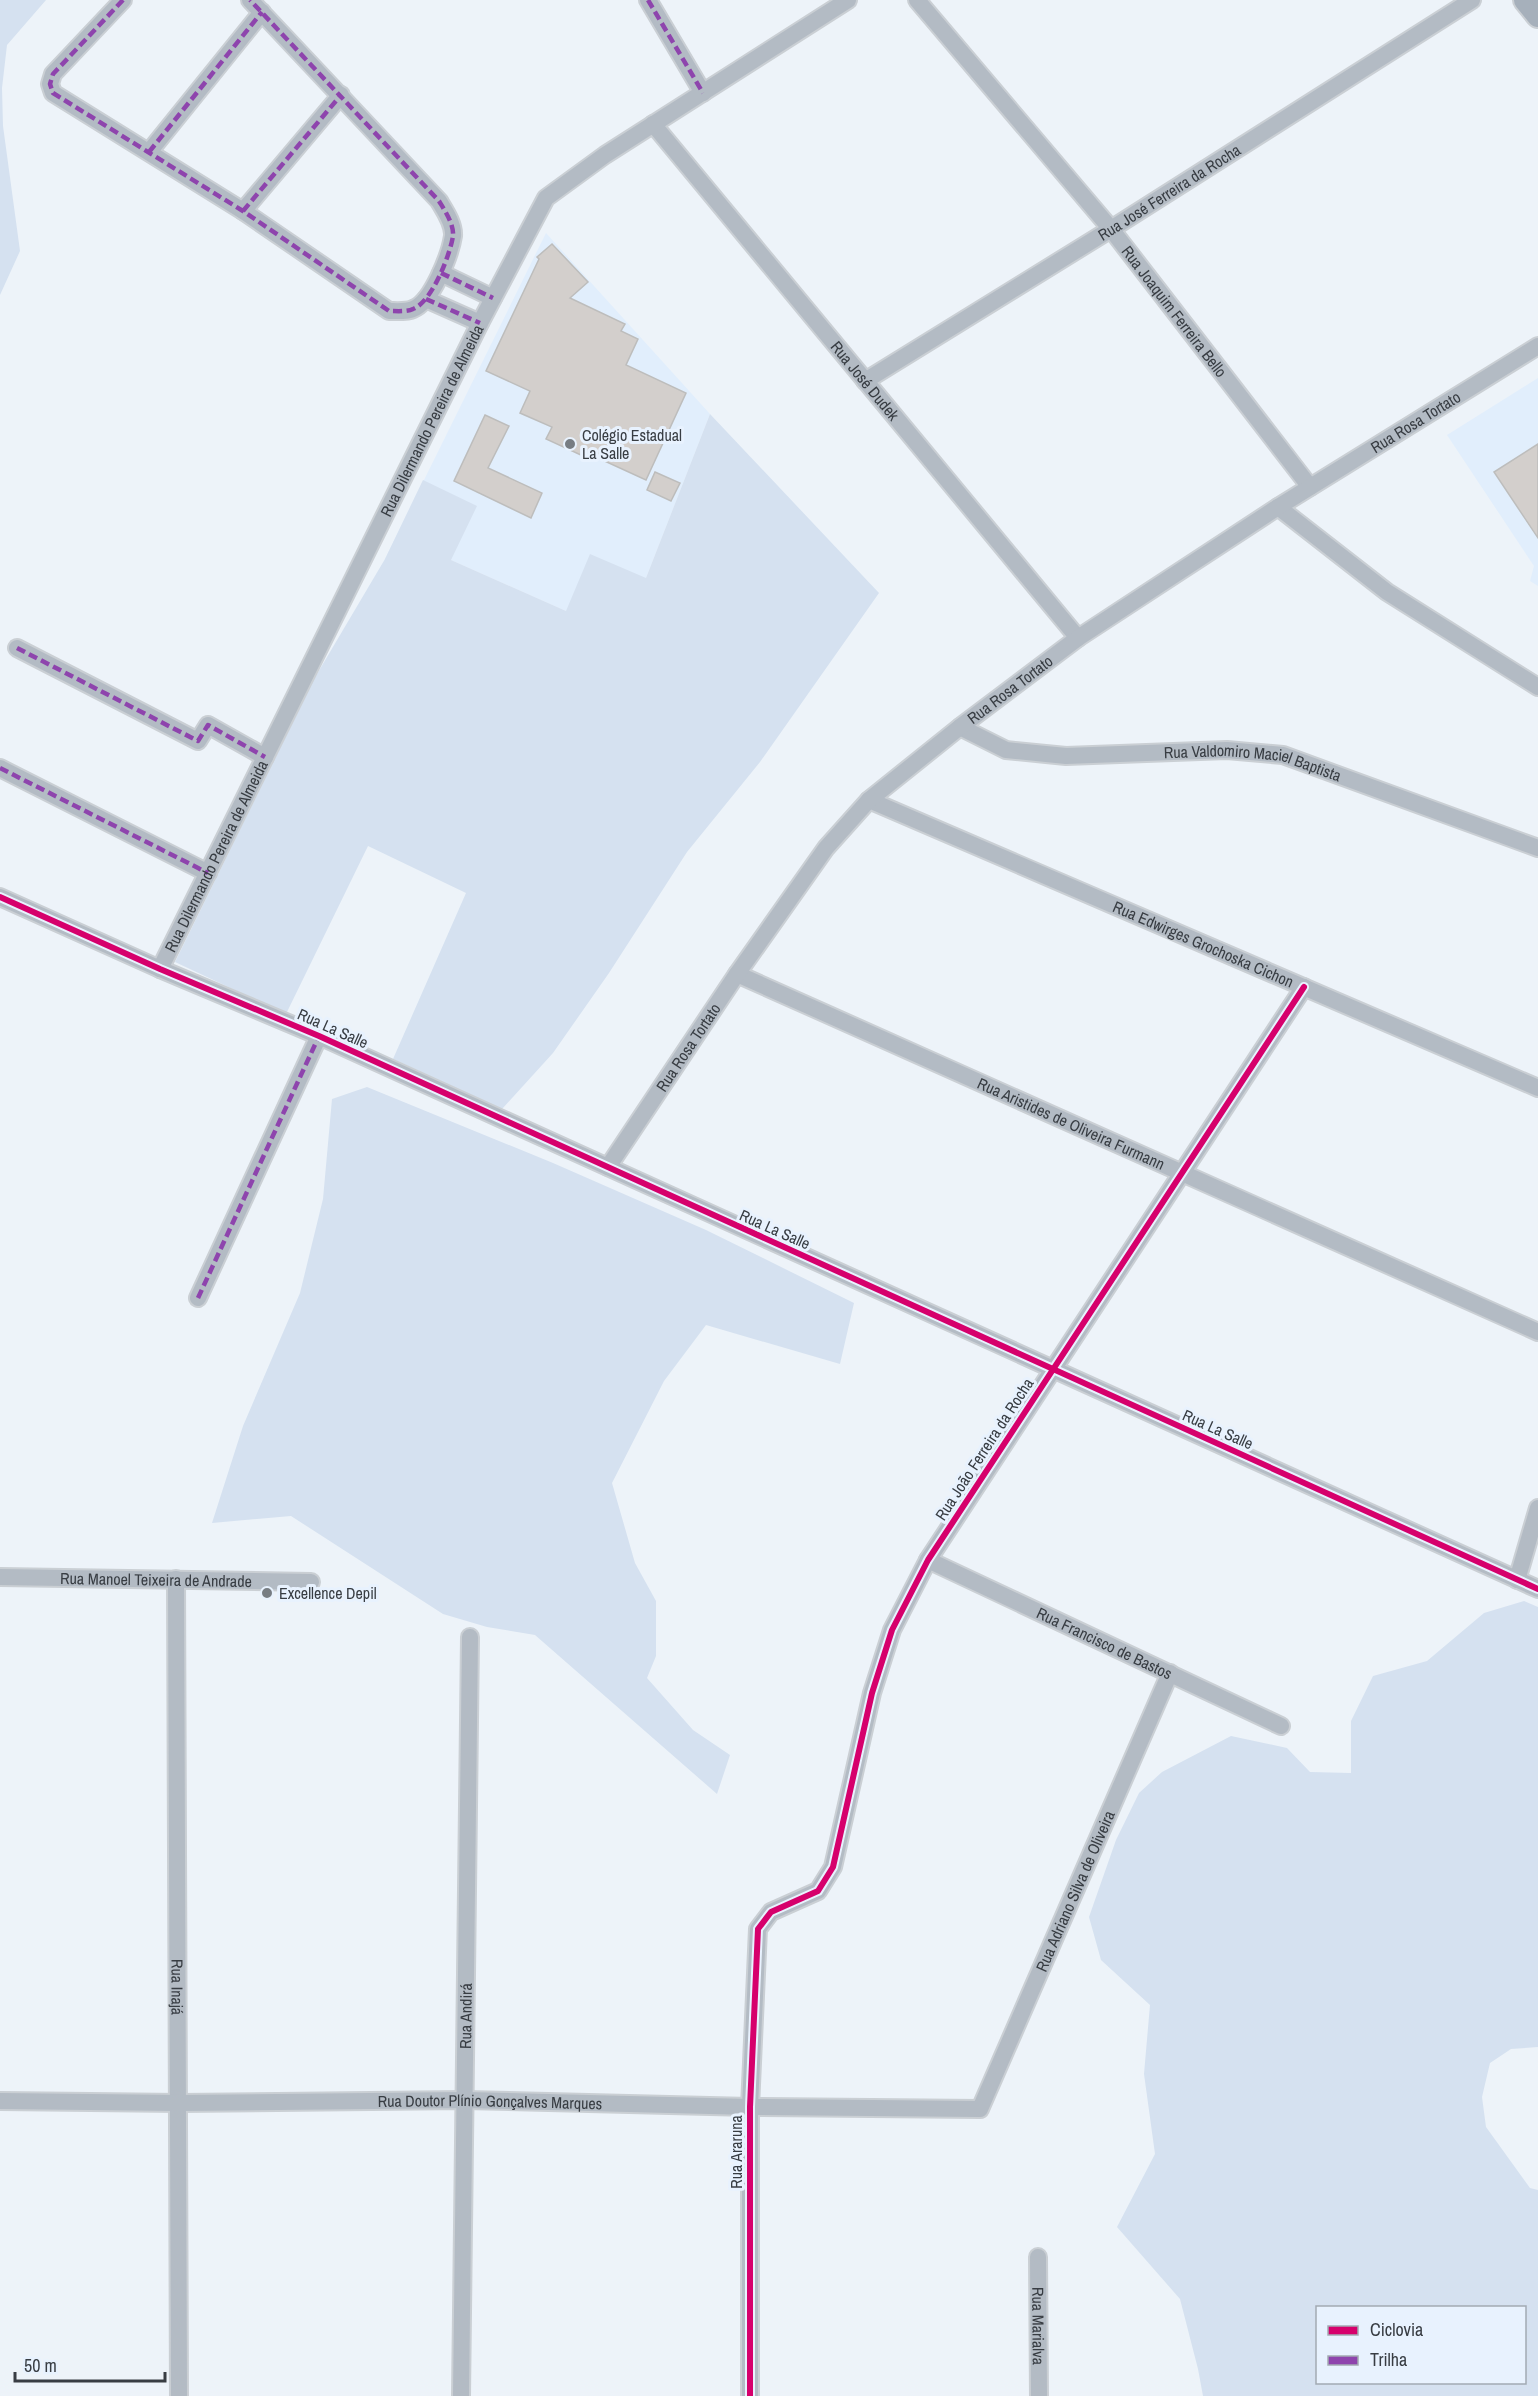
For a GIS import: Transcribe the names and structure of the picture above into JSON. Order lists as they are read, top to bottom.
{
  "streets": {
    "street": [
      "Rua José Ferreira da Rocha",
      "Rua Joaquim Ferreira Bello",
      "Rua José Dudek",
      "Rua Dilermando Pereira de Almeida",
      "Rua Rosa Tortato",
      "Rua Valdomiro Maciel Baptista",
      "Rua Edwirges Grochoska Cichon",
      "Rua La Salle",
      "Rua Aristides de Oliveira Furmann",
      "Rua João Ferreira da Rocha",
      "Rua Manoel Teixeira de Andrade",
      "Rua Francisco de Bastos",
      "Rua Adriano Silva de Oliveira",
      "Rua Inajá",
      "Rua Andirá",
      "Rua Doutor Plínio Gonçalves Marques",
      "Rua Araruna",
      "Rua Marialva"
    ]
  },
  "crossings": [
    ["Rua José Ferreira da Rocha", "Rua Joaquim Ferreira Bello"],
    ["Rua José Ferreira da Rocha", "Rua José Dudek"],
    ["Rua Joaquim Ferreira Bello", "Rua Rosa Tortato"],
    ["Rua José Dudek", "Rua Dilermando Pereira de Almeida"],
    ["Rua José Dudek", "Rua Rosa Tortato"],
    ["Rua Dilermando Pereira de Almeida", "Rua La Salle"],
    ["Rua Rosa Tortato", "Rua Valdomiro Maciel Baptista"],
    ["Rua Rosa Tortato", "Rua Edwirges Grochoska Cichon"],
    ["Rua Rosa Tortato", "Rua La Salle"],
    ["Rua Rosa Tortato", "Rua Aristides de Oliveira Furmann"],
    ["Rua Edwirges Grochoska Cichon", "Rua João Ferreira da Rocha"],
    ["Rua La Salle", "Rua João Ferreira da Rocha"],
    ["Rua Aristides de Oliveira Furmann", "Rua João Ferreira da Rocha"],
    ["Rua João Ferreira da Rocha", "Rua Francisco de Bastos"],
    ["Rua João Ferreira da Rocha", "Rua Araruna"],
    ["Rua Manoel Teixeira de Andrade", "Rua Inajá"],
    ["Rua Francisco de Bastos", "Rua Adriano Silva de Oliveira"],
    ["Rua Adriano Silva de Oliveira", "Rua Doutor Plínio Gonçalves Marques"],
    ["Rua Inajá", "Rua Doutor Plínio Gonçalves Marques"],
    ["Rua Andirá", "Rua Doutor Plínio Gonçalves Marques"],
    ["Rua Doutor Plínio Gonçalves Marques", "Rua Araruna"]
  ],
  "places": ["Colégio Estadual La Salle", "Excellence Depil"],
  "legend": ["Ciclovia", "Trilha"],
  "scale_bar": "50 m"
}
